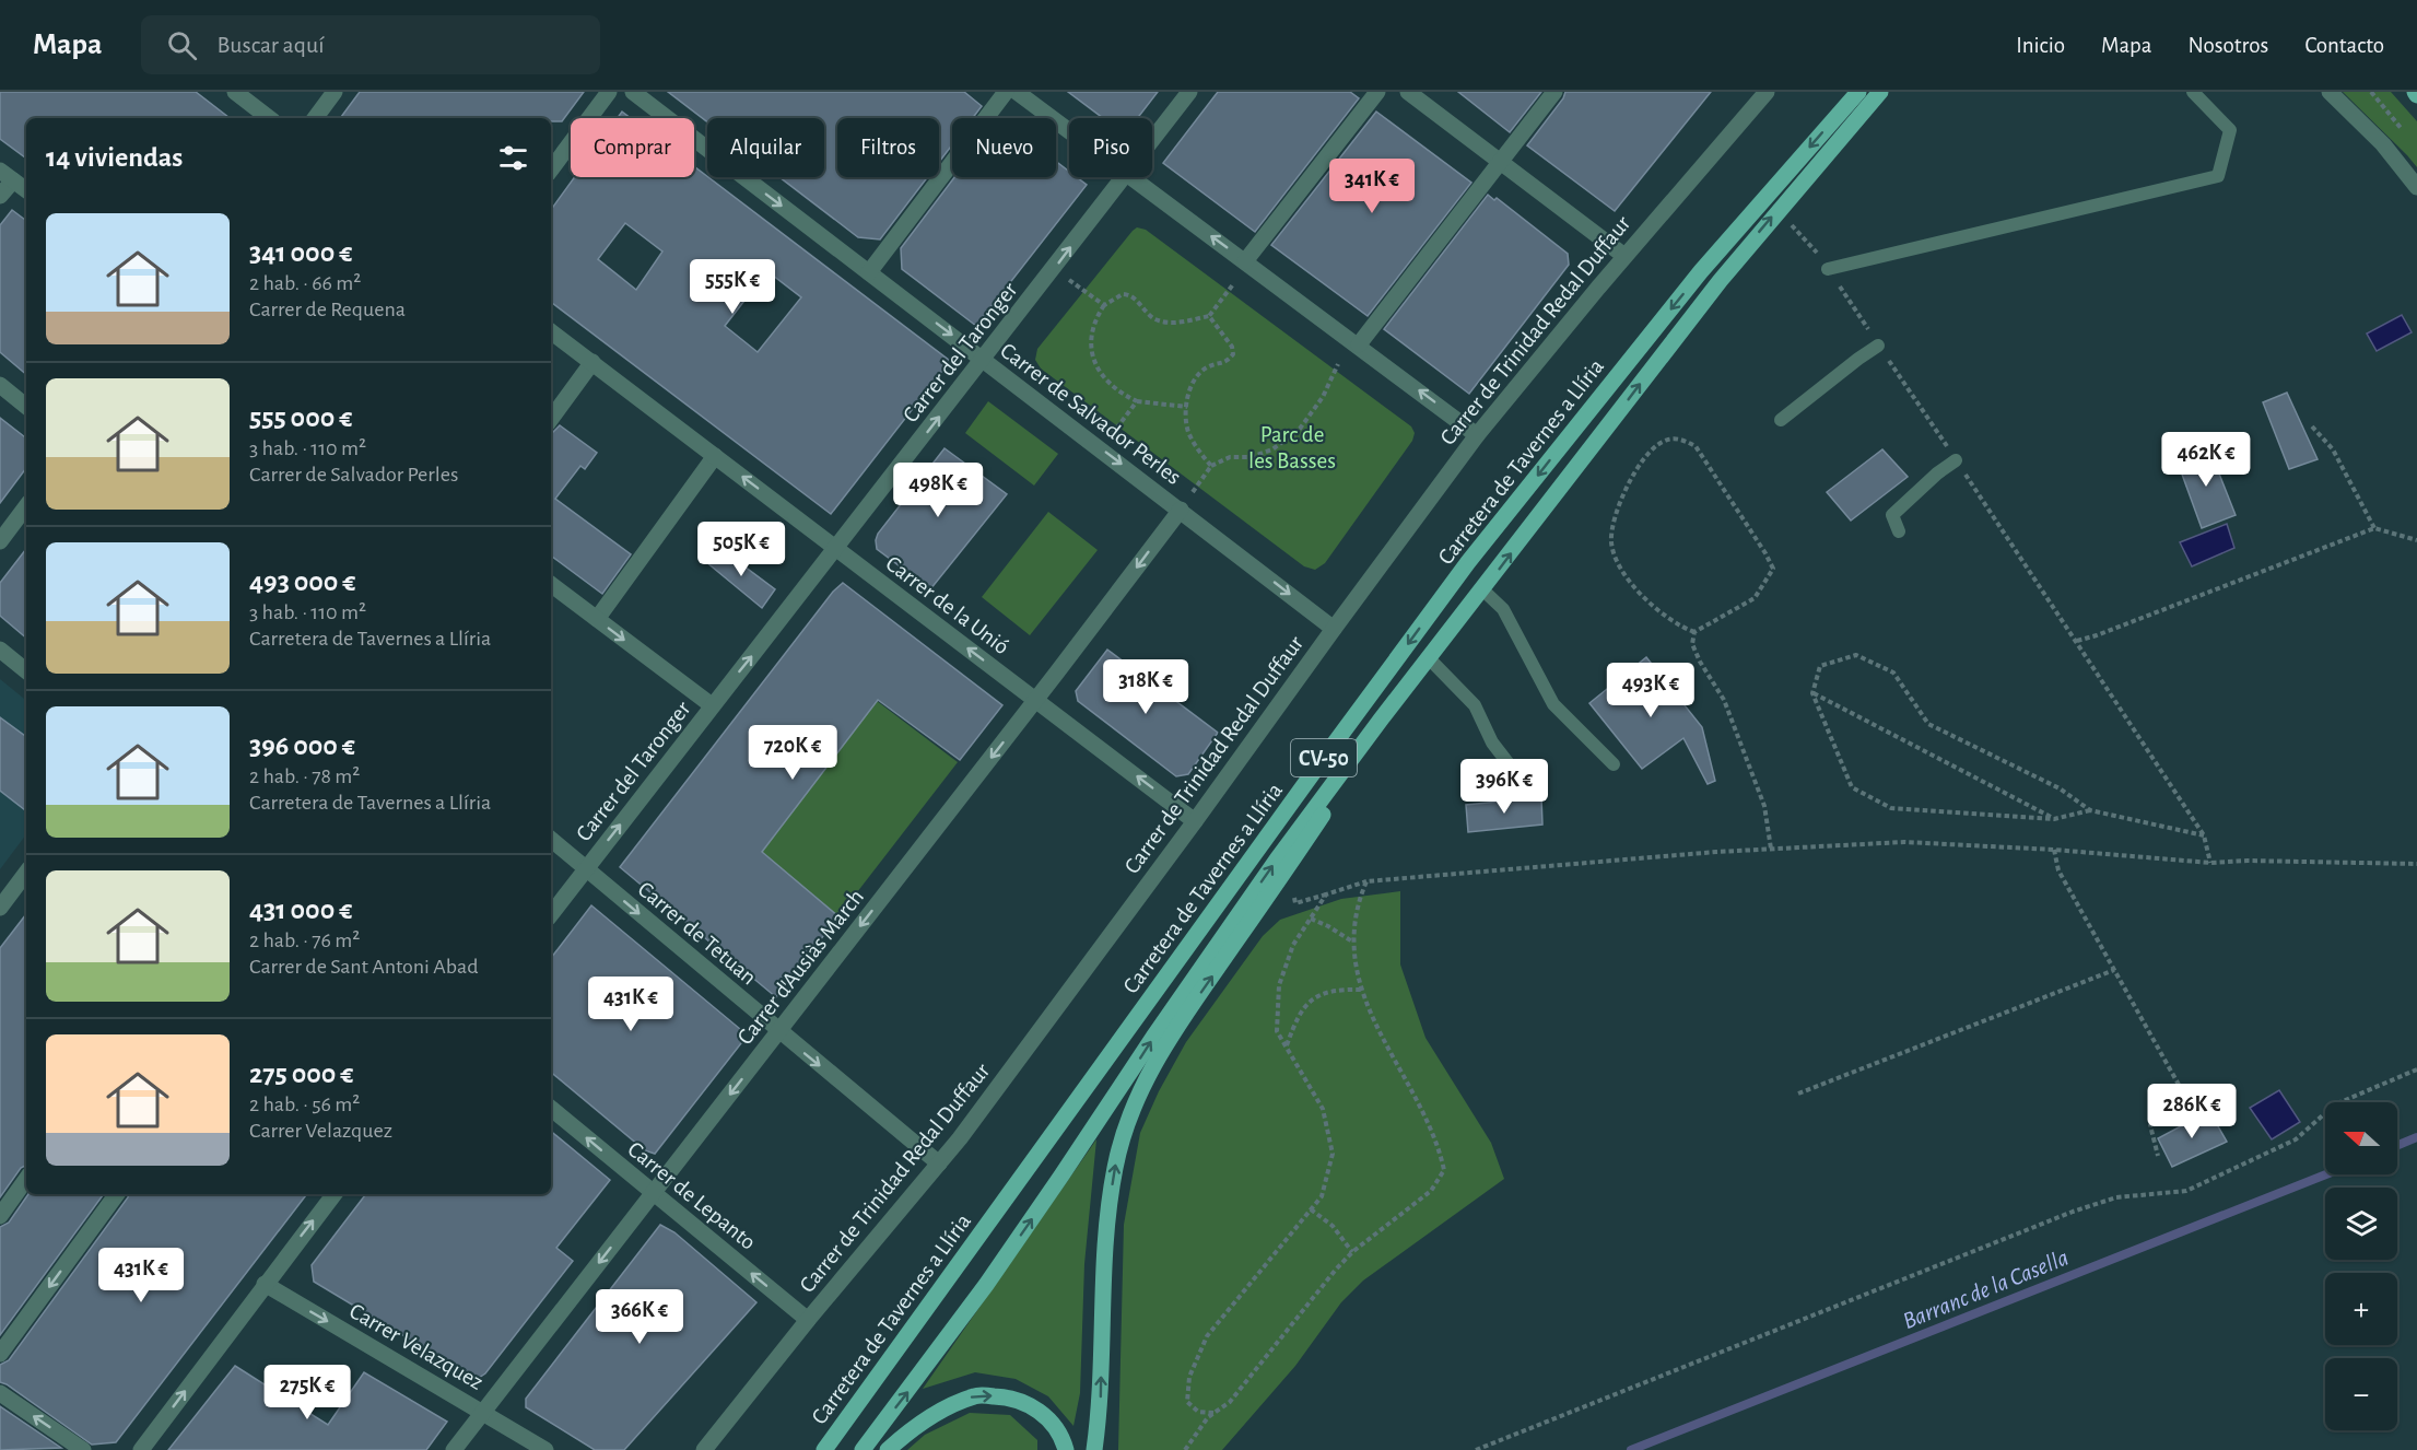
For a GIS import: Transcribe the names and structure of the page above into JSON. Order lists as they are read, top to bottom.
{
  "streets": {
    "main road": ["Carretera de Tavernes a Llíria", "CV-50"],
    "street": [
      "Carrer de Trinidad Redal Duffaur",
      "Carrer del Taronger",
      "Carrer de Salvador Perles",
      "Carrer de la Unió",
      "Carrer de Tetuan",
      "Carrer d'Ausiàs March",
      "Carrer de Lepanto",
      "Carrer Velazquez"
    ]
  },
  "crossings": [
    ["Carrer de Trinidad Redal Duffaur", "Carrer de Salvador Perles"],
    ["Carrer de Trinidad Redal Duffaur", "Carrer de la Unió"],
    ["Carrer de Trinidad Redal Duffaur", "Carrer de Tetuan"],
    ["Carrer de Trinidad Redal Duffaur", "Carrer de Lepanto"],
    ["Carrer del Taronger", "Carrer de Salvador Perles"],
    ["Carrer del Taronger", "Carrer de la Unió"],
    ["Carrer del Taronger", "Carrer de Tetuan"],
    ["Carrer de Salvador Perles", "Carrer d'Ausiàs March"],
    ["Carrer de la Unió", "Carrer d'Ausiàs March"],
    ["Carrer de Tetuan", "Carrer d'Ausiàs March"],
    ["Carrer d'Ausiàs March", "Carrer de Lepanto"],
    ["Carrer d'Ausiàs March", "Carrer Velazquez"]
  ],
  "one_way": [
    "Carrer del Taronger",
    "Carrer de Salvador Perles",
    "Carrer de la Unió",
    "Carrer de Tetuan",
    "Carrer d'Ausiàs March",
    "Carrer de Lepanto",
    "Carrer Velazquez"
  ],
  "water": ["Barranc de la Casella"],
  "parks": ["Parc de les Basses"],
  "north": "left",
  "page": {
    "header": "Mapa",
    "search": "Buscar aquí",
    "nav": [
      "Inicio",
      "Mapa",
      "Nosotros",
      "Contacto"
    ],
    "chip": [
      "Comprar",
      "Alquilar",
      "Filtros",
      "Nuevo",
      "Piso"
    ],
    "heading": "14 viviendas",
    "price": [
      "341K €",
      "555K €",
      "462K €",
      "498K €",
      "505K €",
      "318K €",
      "493K €",
      "720K €",
      "396K €",
      "431K €",
      "286K €",
      "431K €",
      "366K €",
      "275K €"
    ],
    "list": [
      {
        "name": "341 000 €",
        "note": "2 hab. · 66 m² · Carrer de Requena"
      },
      {
        "name": "555 000 €",
        "note": "3 hab. · 110 m² · Carrer de Salvador Perles"
      },
      {
        "name": "493 000 €",
        "note": "3 hab. · 110 m² · Carretera de Tavernes a Llíria"
      },
      {
        "name": "396 000 €",
        "note": "2 hab. · 78 m² · Carretera de Tavernes a Llíria"
      },
      {
        "name": "431 000 €",
        "note": "2 hab. · 76 m² · Carrer de Sant Antoni Abad"
      },
      {
        "name": "275 000 €",
        "note": "2 hab. · 56 m² · Carrer Velazquez"
      }
    ],
    "map_buttons": ["+", "−"]
  }
}
